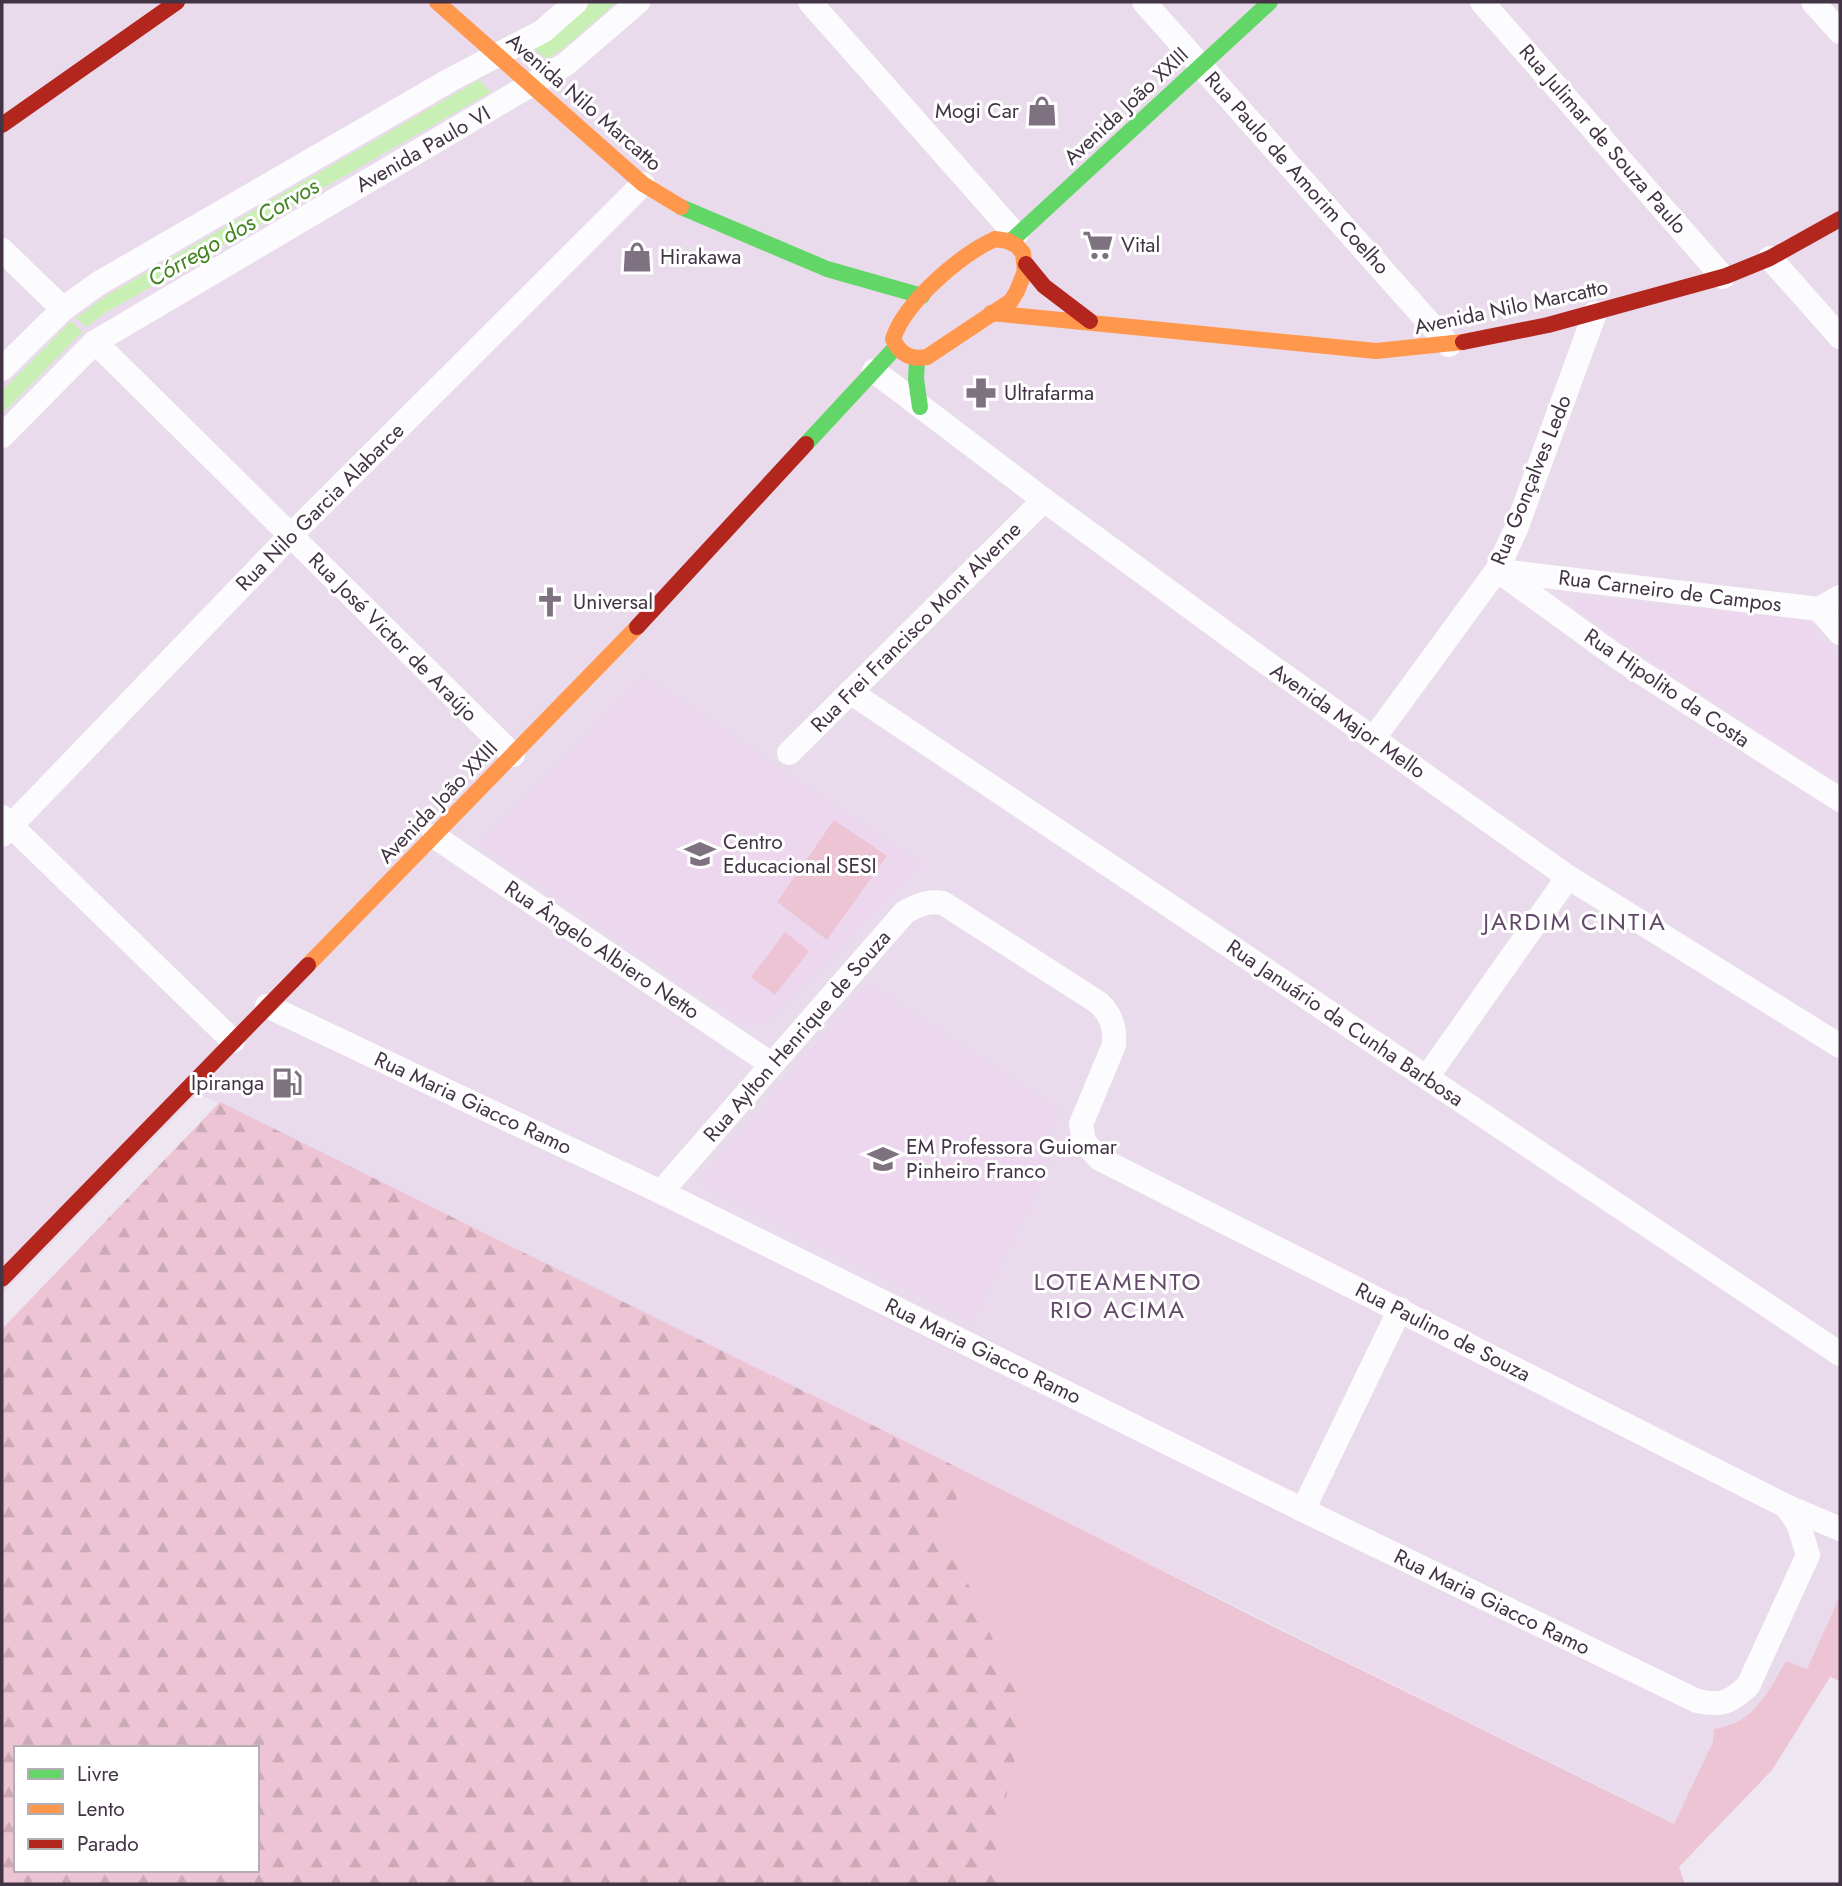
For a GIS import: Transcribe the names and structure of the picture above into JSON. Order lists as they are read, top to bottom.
{
  "streets": {
    "main road": ["Avenida Nilo Marcatto", "Avenida João XXIII"],
    "street": [
      "Rua Julimar de Souza Paulo",
      "Avenida Paulo VI",
      "Rua Paulo de Amorim Coelho",
      "Rua Gonçalves Ledo",
      "Rua Nilo Garcia Alabarce",
      "Rua Carneiro de Campos",
      "Rua Frei Francisco Mont Alverne",
      "Rua José Victor de Araújo",
      "Rua Hipolito da Costa",
      "Avenida Major Mello",
      "Rua Ângelo Albiero Netto",
      "Rua Januário da Cunha Barbosa",
      "Rua Aylton Henrique de Souza",
      "Rua Maria Giacco Ramo",
      "Rua Paulino de Souza"
    ]
  },
  "crossings": [
    ["Avenida Nilo Marcatto", "Rua Julimar de Souza Paulo"],
    ["Avenida Nilo Marcatto", "Avenida Paulo VI"],
    ["Avenida Nilo Marcatto", "Rua Paulo de Amorim Coelho"],
    ["Avenida Nilo Marcatto", "Rua Gonçalves Ledo"],
    ["Avenida Nilo Marcatto", "Rua Nilo Garcia Alabarce"],
    ["Avenida João XXIII", "Rua Paulo de Amorim Coelho"],
    ["Avenida João XXIII", "Rua José Victor de Araújo"],
    ["Avenida João XXIII", "Avenida Major Mello"],
    ["Avenida João XXIII", "Rua Ângelo Albiero Netto"],
    ["Avenida João XXIII", "Rua Maria Giacco Ramo"],
    ["Avenida Paulo VI", "Rua José Victor de Araújo"],
    ["Rua Gonçalves Ledo", "Rua Carneiro de Campos"],
    ["Rua Gonçalves Ledo", "Rua Hipolito da Costa"],
    ["Rua Gonçalves Ledo", "Avenida Major Mello"],
    ["Rua Nilo Garcia Alabarce", "Rua José Victor de Araújo"],
    ["Rua Carneiro de Campos", "Rua Hipolito da Costa"],
    ["Rua Frei Francisco Mont Alverne", "Avenida Major Mello"],
    ["Rua Frei Francisco Mont Alverne", "Rua Januário da Cunha Barbosa"],
    ["Rua Ângelo Albiero Netto", "Rua Aylton Henrique de Souza"],
    ["Rua Aylton Henrique de Souza", "Rua Maria Giacco Ramo"],
    ["Rua Aylton Henrique de Souza", "Rua Paulino de Souza"]
  ],
  "districts": ["JARDIM CINTIA", "LOTEAMENTO RIO ACIMA"],
  "water": ["Córrego dos Corvos"],
  "places": {
    "shop": ["Mogi Car", "Hirakawa"],
    "supermarket": ["Vital"],
    "pharmacy": ["Ultrafarma"],
    "church": ["Universal"],
    "school or university": ["Centro Educacional SESI", "EM Professora Guiomar Pinheiro Franco"],
    "fuel station": ["Ipiranga"]
  },
  "legend": ["Livre", "Lento", "Parado"]
}
